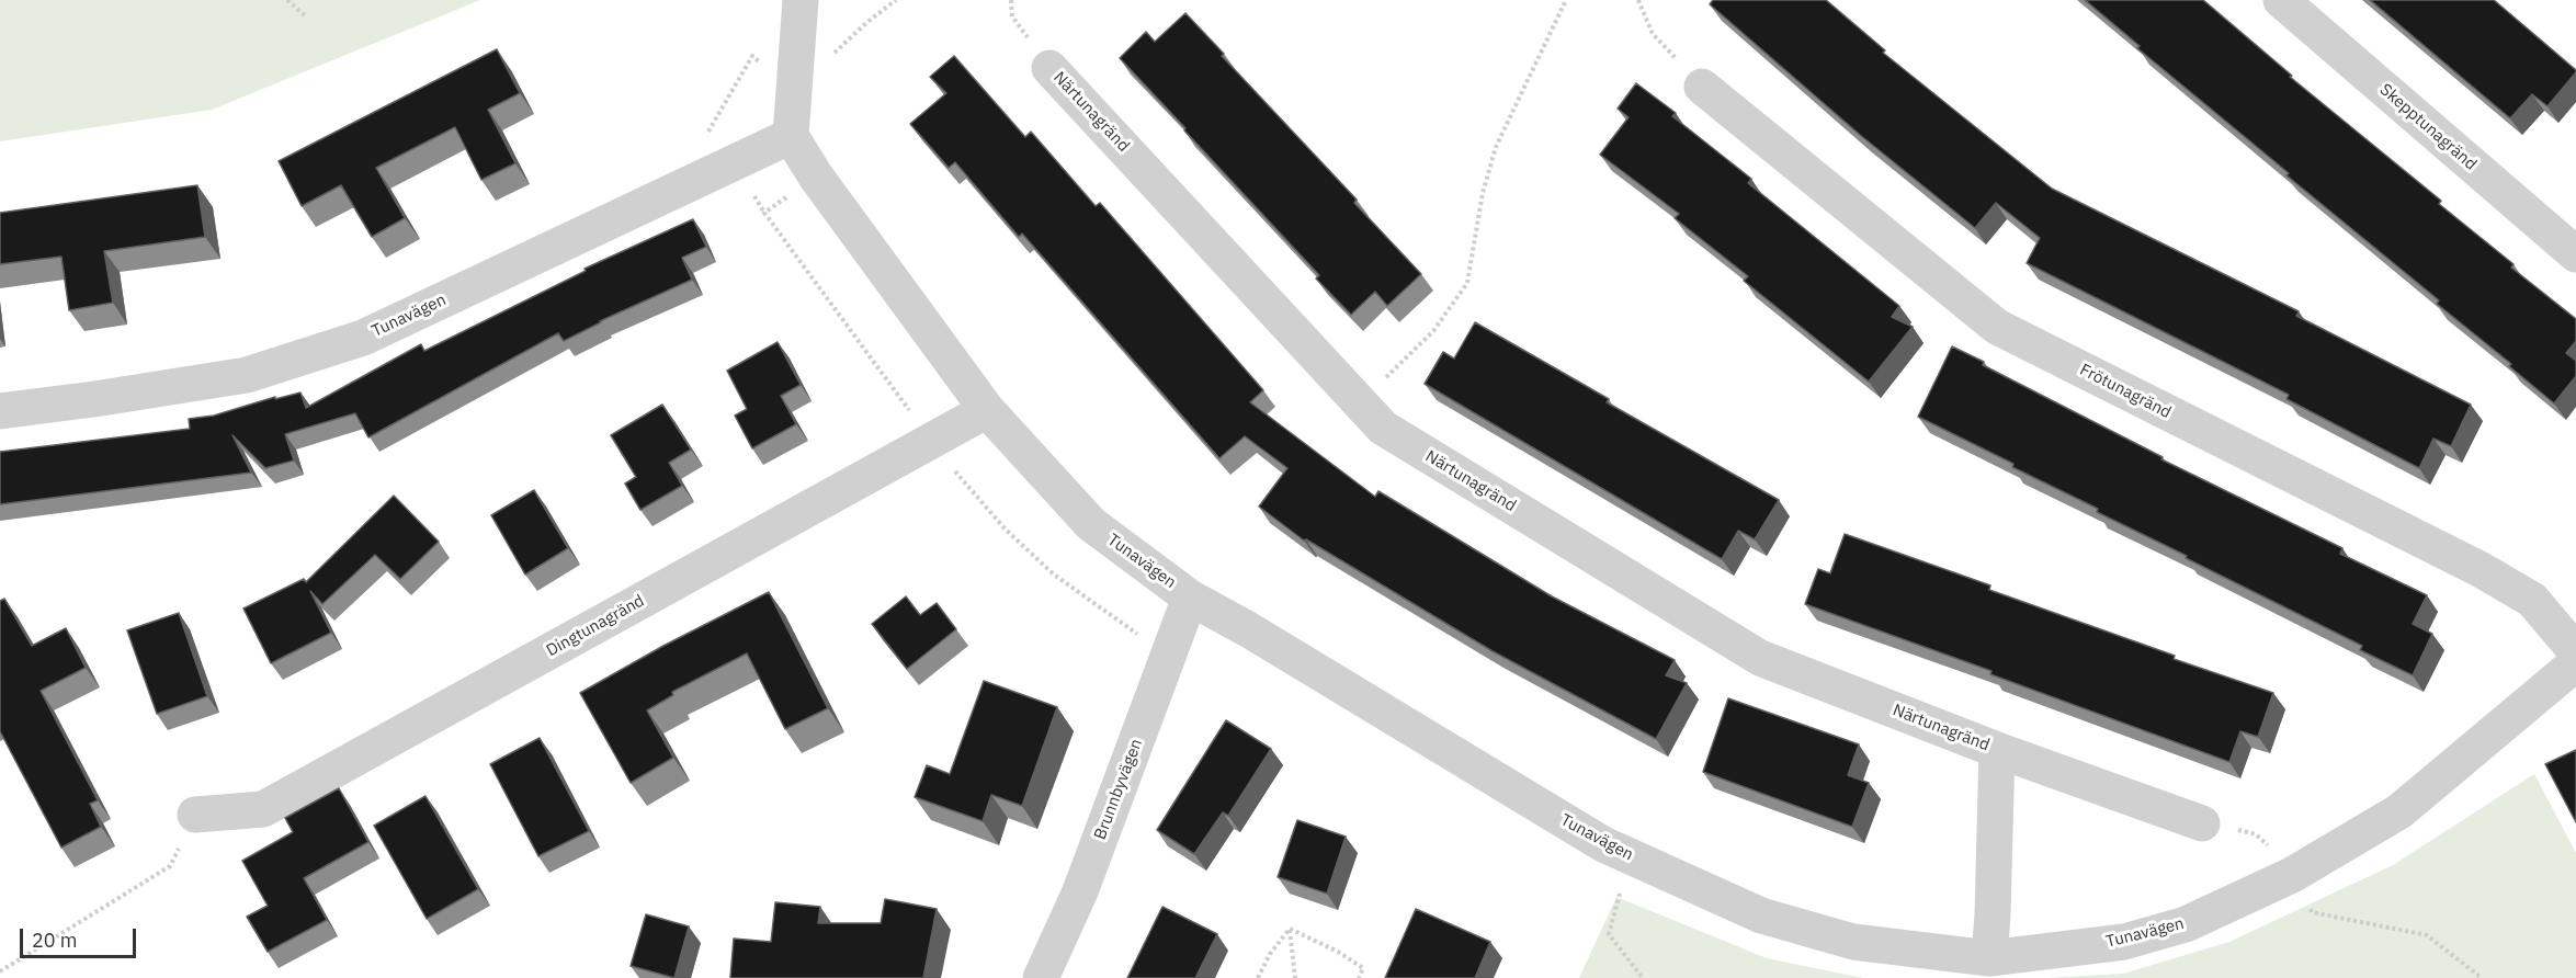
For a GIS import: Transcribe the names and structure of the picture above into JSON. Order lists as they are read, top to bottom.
{
  "streets": {
    "street": [
      "Närtunagränd",
      "Skepptunagränd",
      "Tunavägen",
      "Frötunagränd",
      "Dingtunagränd",
      "Brunnbyvägen"
    ]
  },
  "crossings": [
    ["Närtunagränd", "Tunavägen"],
    ["Tunavägen", "Dingtunagränd"],
    ["Tunavägen", "Brunnbyvägen"]
  ],
  "scale_bar": "20 m"
}
